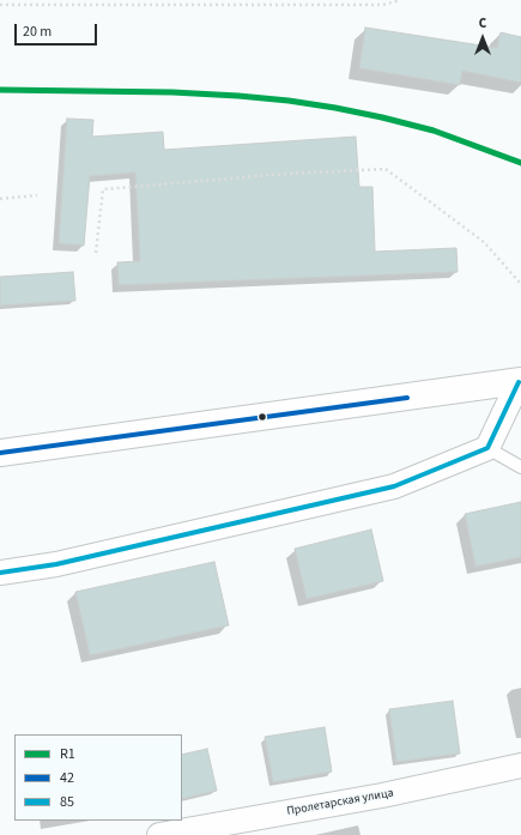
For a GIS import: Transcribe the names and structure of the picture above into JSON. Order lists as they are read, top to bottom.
{
  "streets": {
    "street": ["Пролетарская улица"]
  },
  "lines": ["transit line R1", "transit line 85", "transit line 42"],
  "legend": ["R1", "42", "85"],
  "scale_bar": "20 m",
  "north": "top"
}
